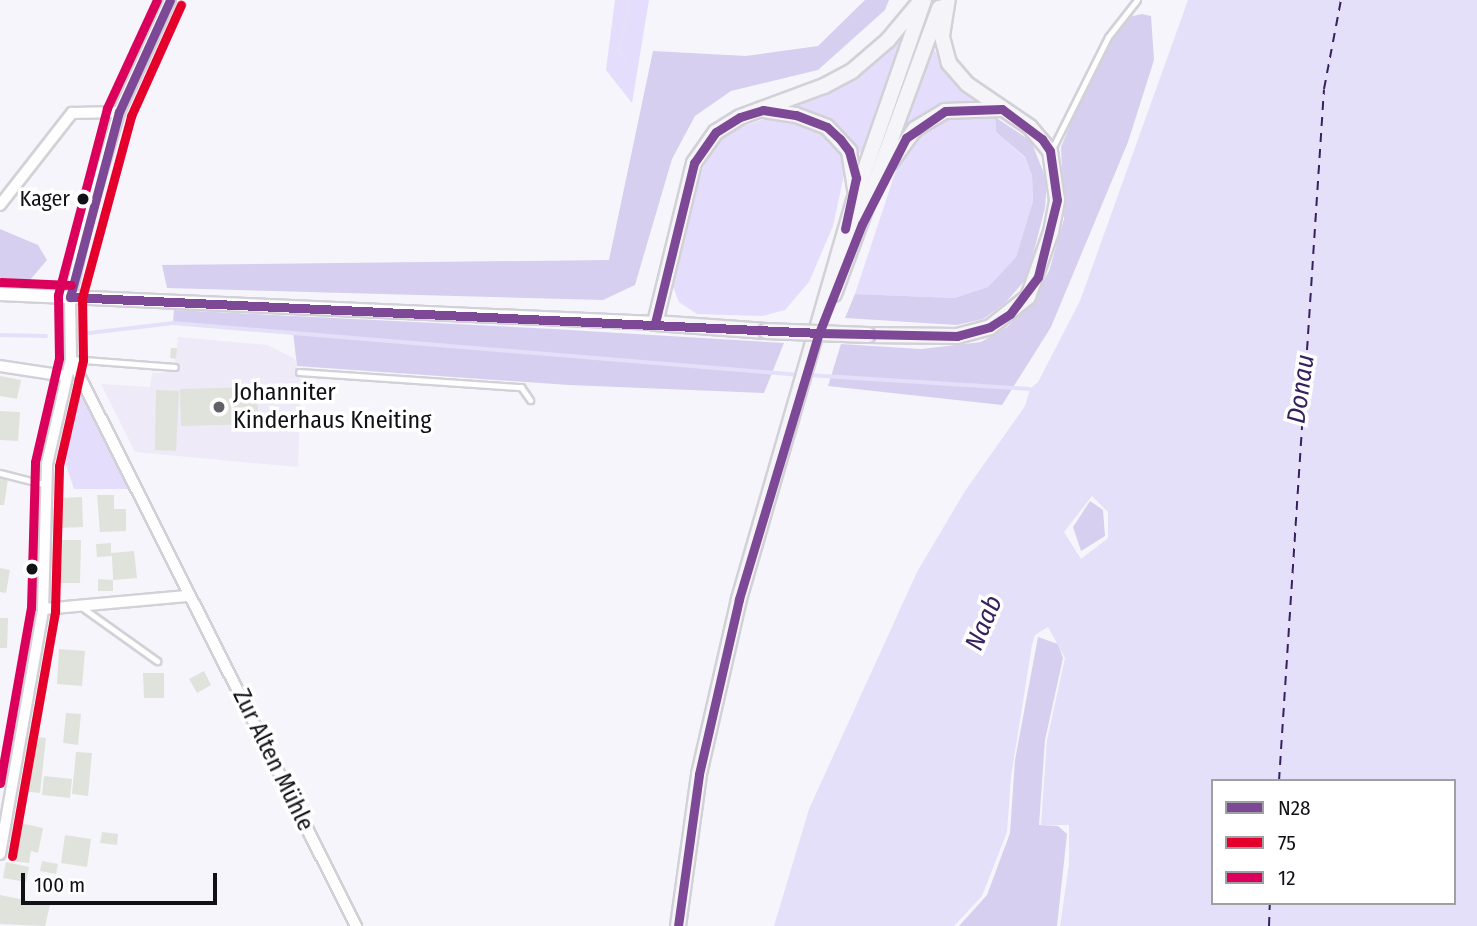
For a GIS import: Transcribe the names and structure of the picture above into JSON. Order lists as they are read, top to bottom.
{
  "streets": {
    "street": ["Zur Alten Mühle"]
  },
  "water": ["Donau", "Naab"],
  "places": ["Kager", "Johanniter Kinderhaus Kneiting"],
  "lines": ["transit line N28", "transit line 12", "transit line 75"],
  "legend": ["N28", "75", "12"],
  "scale_bar": "100 m"
}
